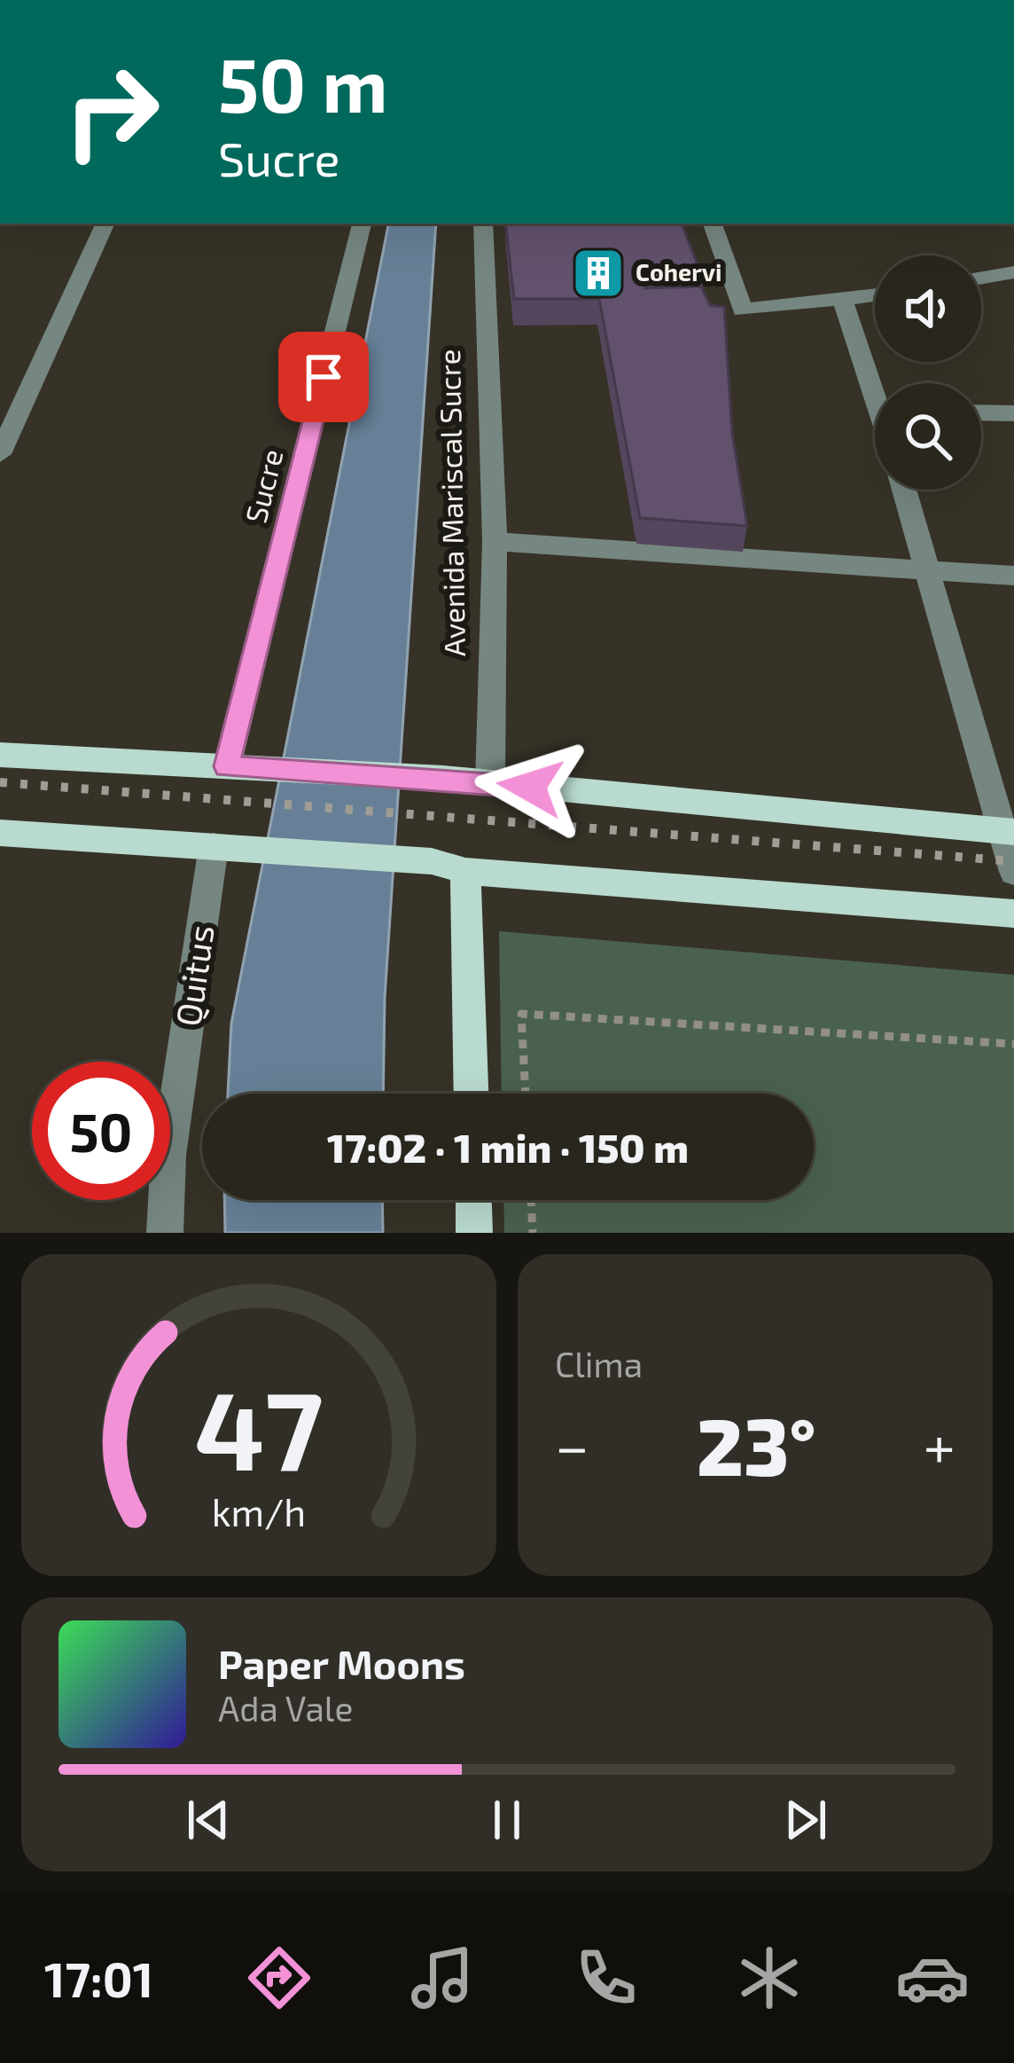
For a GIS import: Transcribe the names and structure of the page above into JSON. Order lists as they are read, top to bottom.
{
  "streets": {
    "street": ["Sucre", "Avenida Mariscal Sucre", "Quitus"]
  },
  "places": {
    "building": ["Cohervi"]
  },
  "page": {
    "turn": ["50 m", "Sucre"],
    "limit": "50",
    "trip": "17:02 · 1 min · 150 m",
    "tile": "Clima",
    "heat": ["−", "23°", "+"],
    "song": ["Paper Moons", "Ada Vale"],
    "tabs": "17:01",
    "gauge": ["47", "km/h"]
  }
}
